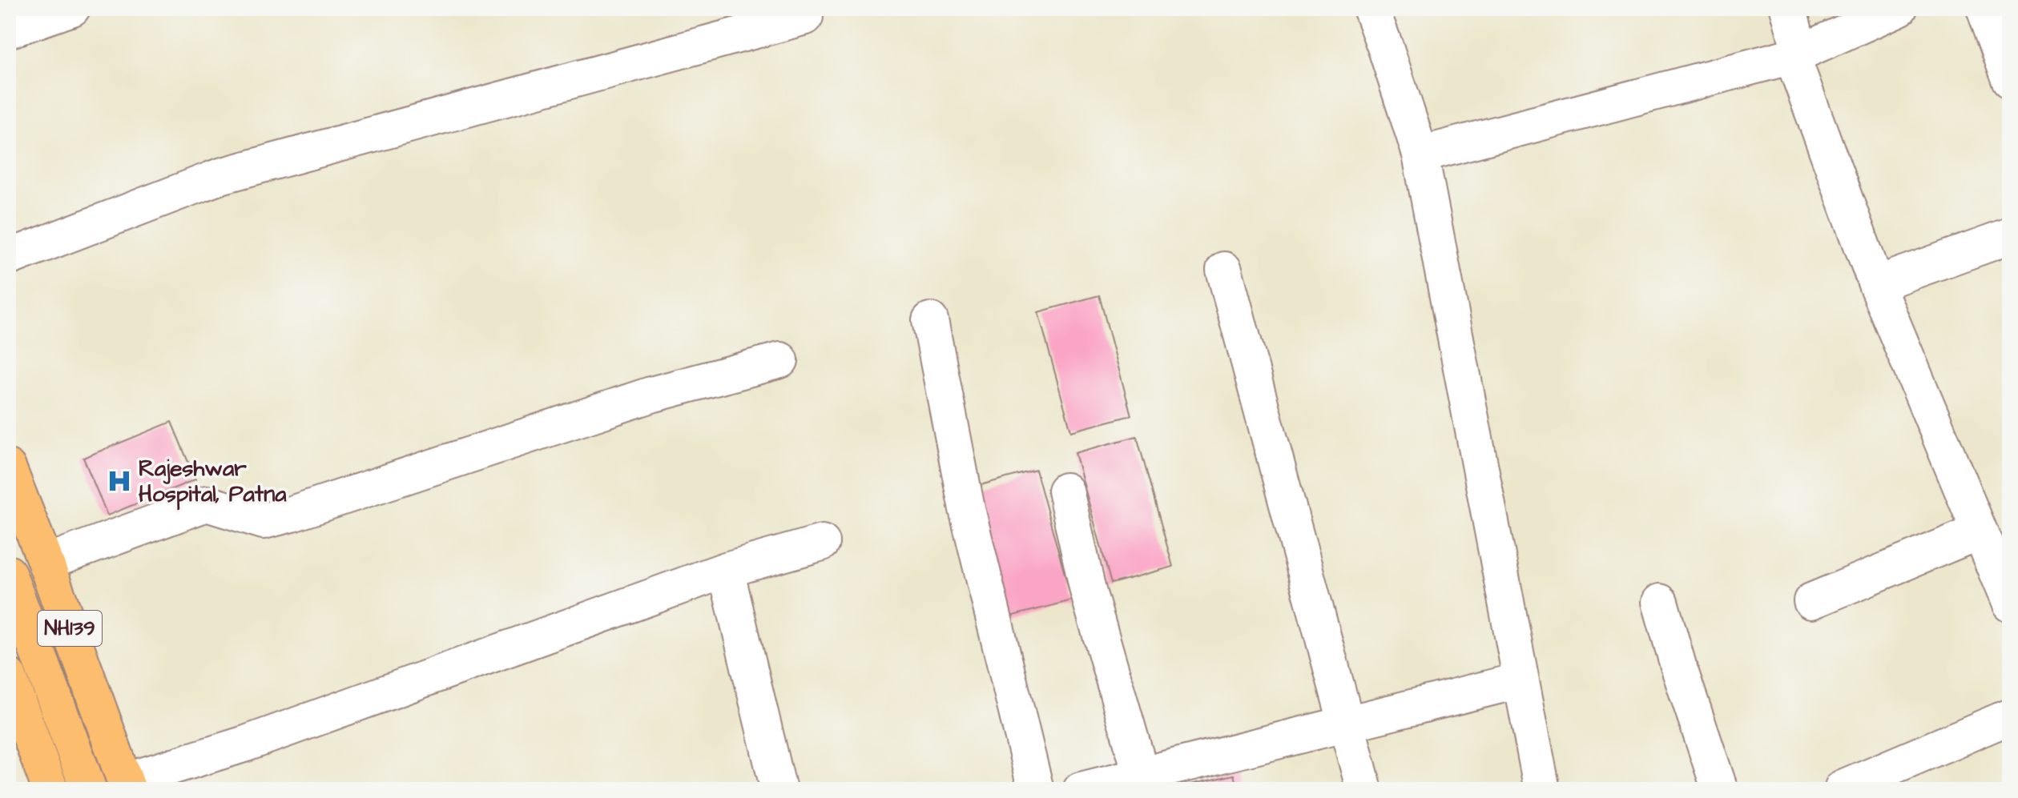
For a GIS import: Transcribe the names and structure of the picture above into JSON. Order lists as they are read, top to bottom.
{
  "streets": {
    "main road": ["NH139"]
  },
  "places": {
    "hospital": ["Rajeshwar Hospital, Patna"]
  }
}
